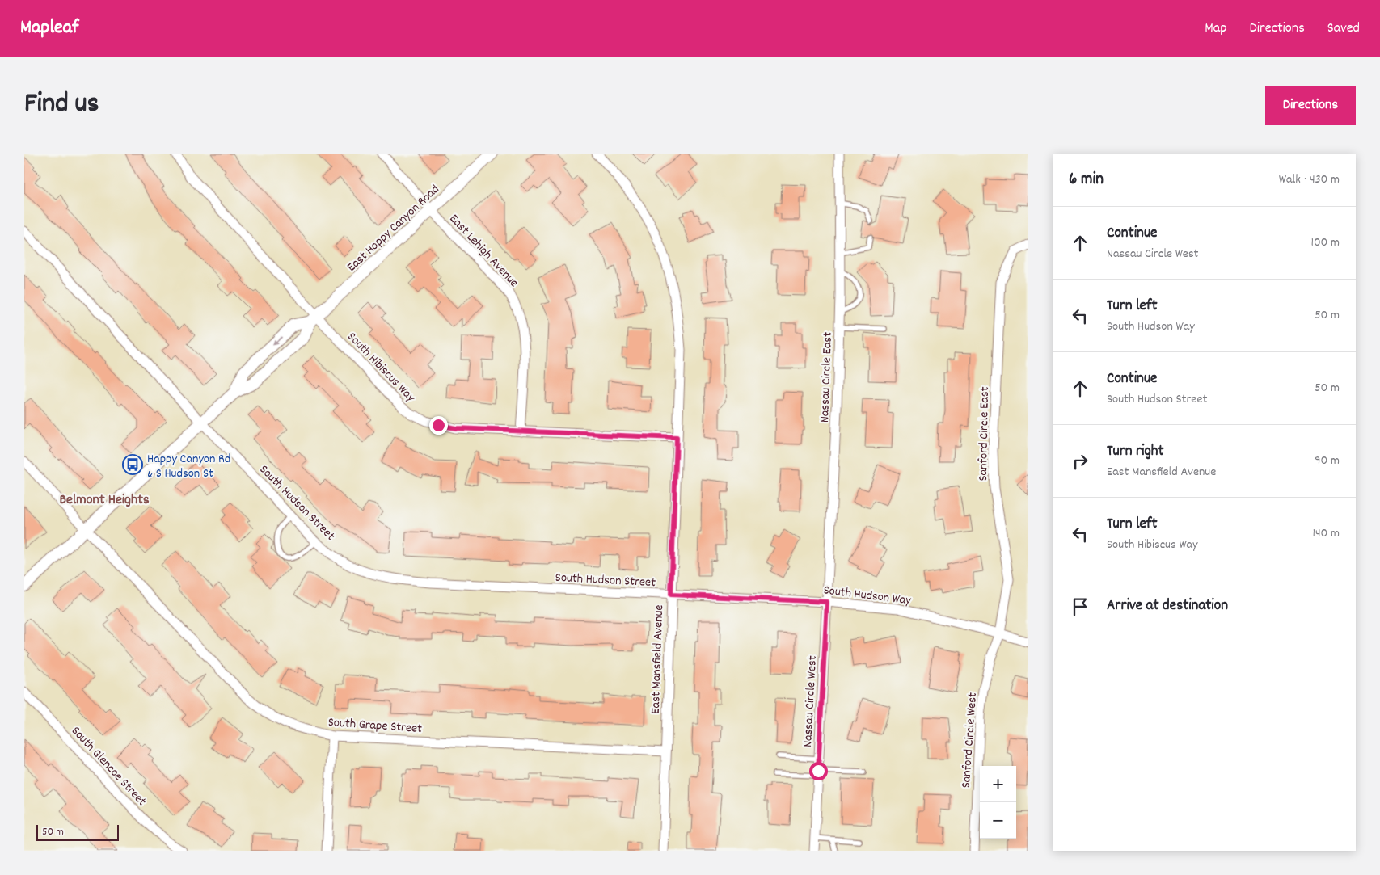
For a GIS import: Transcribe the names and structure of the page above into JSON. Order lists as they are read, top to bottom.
{
  "streets": {
    "street": [
      "East Happy Canyon Road",
      "East Lehigh Avenue",
      "South Hibiscus Way",
      "Nassau Circle East",
      "Sanford Circle East",
      "South Hudson Street",
      "South Hudson Way",
      "East Mansfield Avenue",
      "Nassau Circle West",
      "South Grape Street",
      "Sanford Circle West",
      "South Glencoe Street"
    ]
  },
  "crossings": [
    ["East Happy Canyon Road", "East Lehigh Avenue"],
    ["East Happy Canyon Road", "South Hibiscus Way"],
    ["East Happy Canyon Road", "South Hudson Street"],
    ["East Happy Canyon Road", "South Grape Street"],
    ["East Lehigh Avenue", "South Hibiscus Way"],
    ["South Hibiscus Way", "East Mansfield Avenue"],
    ["Nassau Circle East", "South Hudson Way"],
    ["Nassau Circle East", "Nassau Circle West"],
    ["Sanford Circle East", "South Hudson Way"],
    ["Sanford Circle East", "Sanford Circle West"],
    ["South Hudson Street", "South Hudson Way"],
    ["South Hudson Street", "East Mansfield Avenue"],
    ["South Hudson Way", "Nassau Circle West"],
    ["South Hudson Way", "Sanford Circle West"],
    ["East Mansfield Avenue", "South Grape Street"]
  ],
  "districts": ["Belmont Heights"],
  "places": {
    "bus stop": ["Happy Canyon Rd & S Hudson St"]
  },
  "scale_bar": "50 m",
  "page": {
    "header": "Mapleaf",
    "nav": ["Map", "Directions", "Saved"],
    "title": "Find us",
    "buttons": "Directions",
    "heading": ["6 min", "Walk · 430 m"],
    "list": [
      ["Continue", "Nassau Circle West", "100 m"],
      ["Turn left", "South Hudson Way", "50 m"],
      ["Continue", "South Hudson Street", "50 m"],
      ["Turn right", "East Mansfield Avenue", "90 m"],
      ["Turn left", "South Hibiscus Way", "140 m"],
      "Arrive at destination"
    ],
    "map_buttons": ["+", "−"],
    "scale": "50 m"
  }
}
